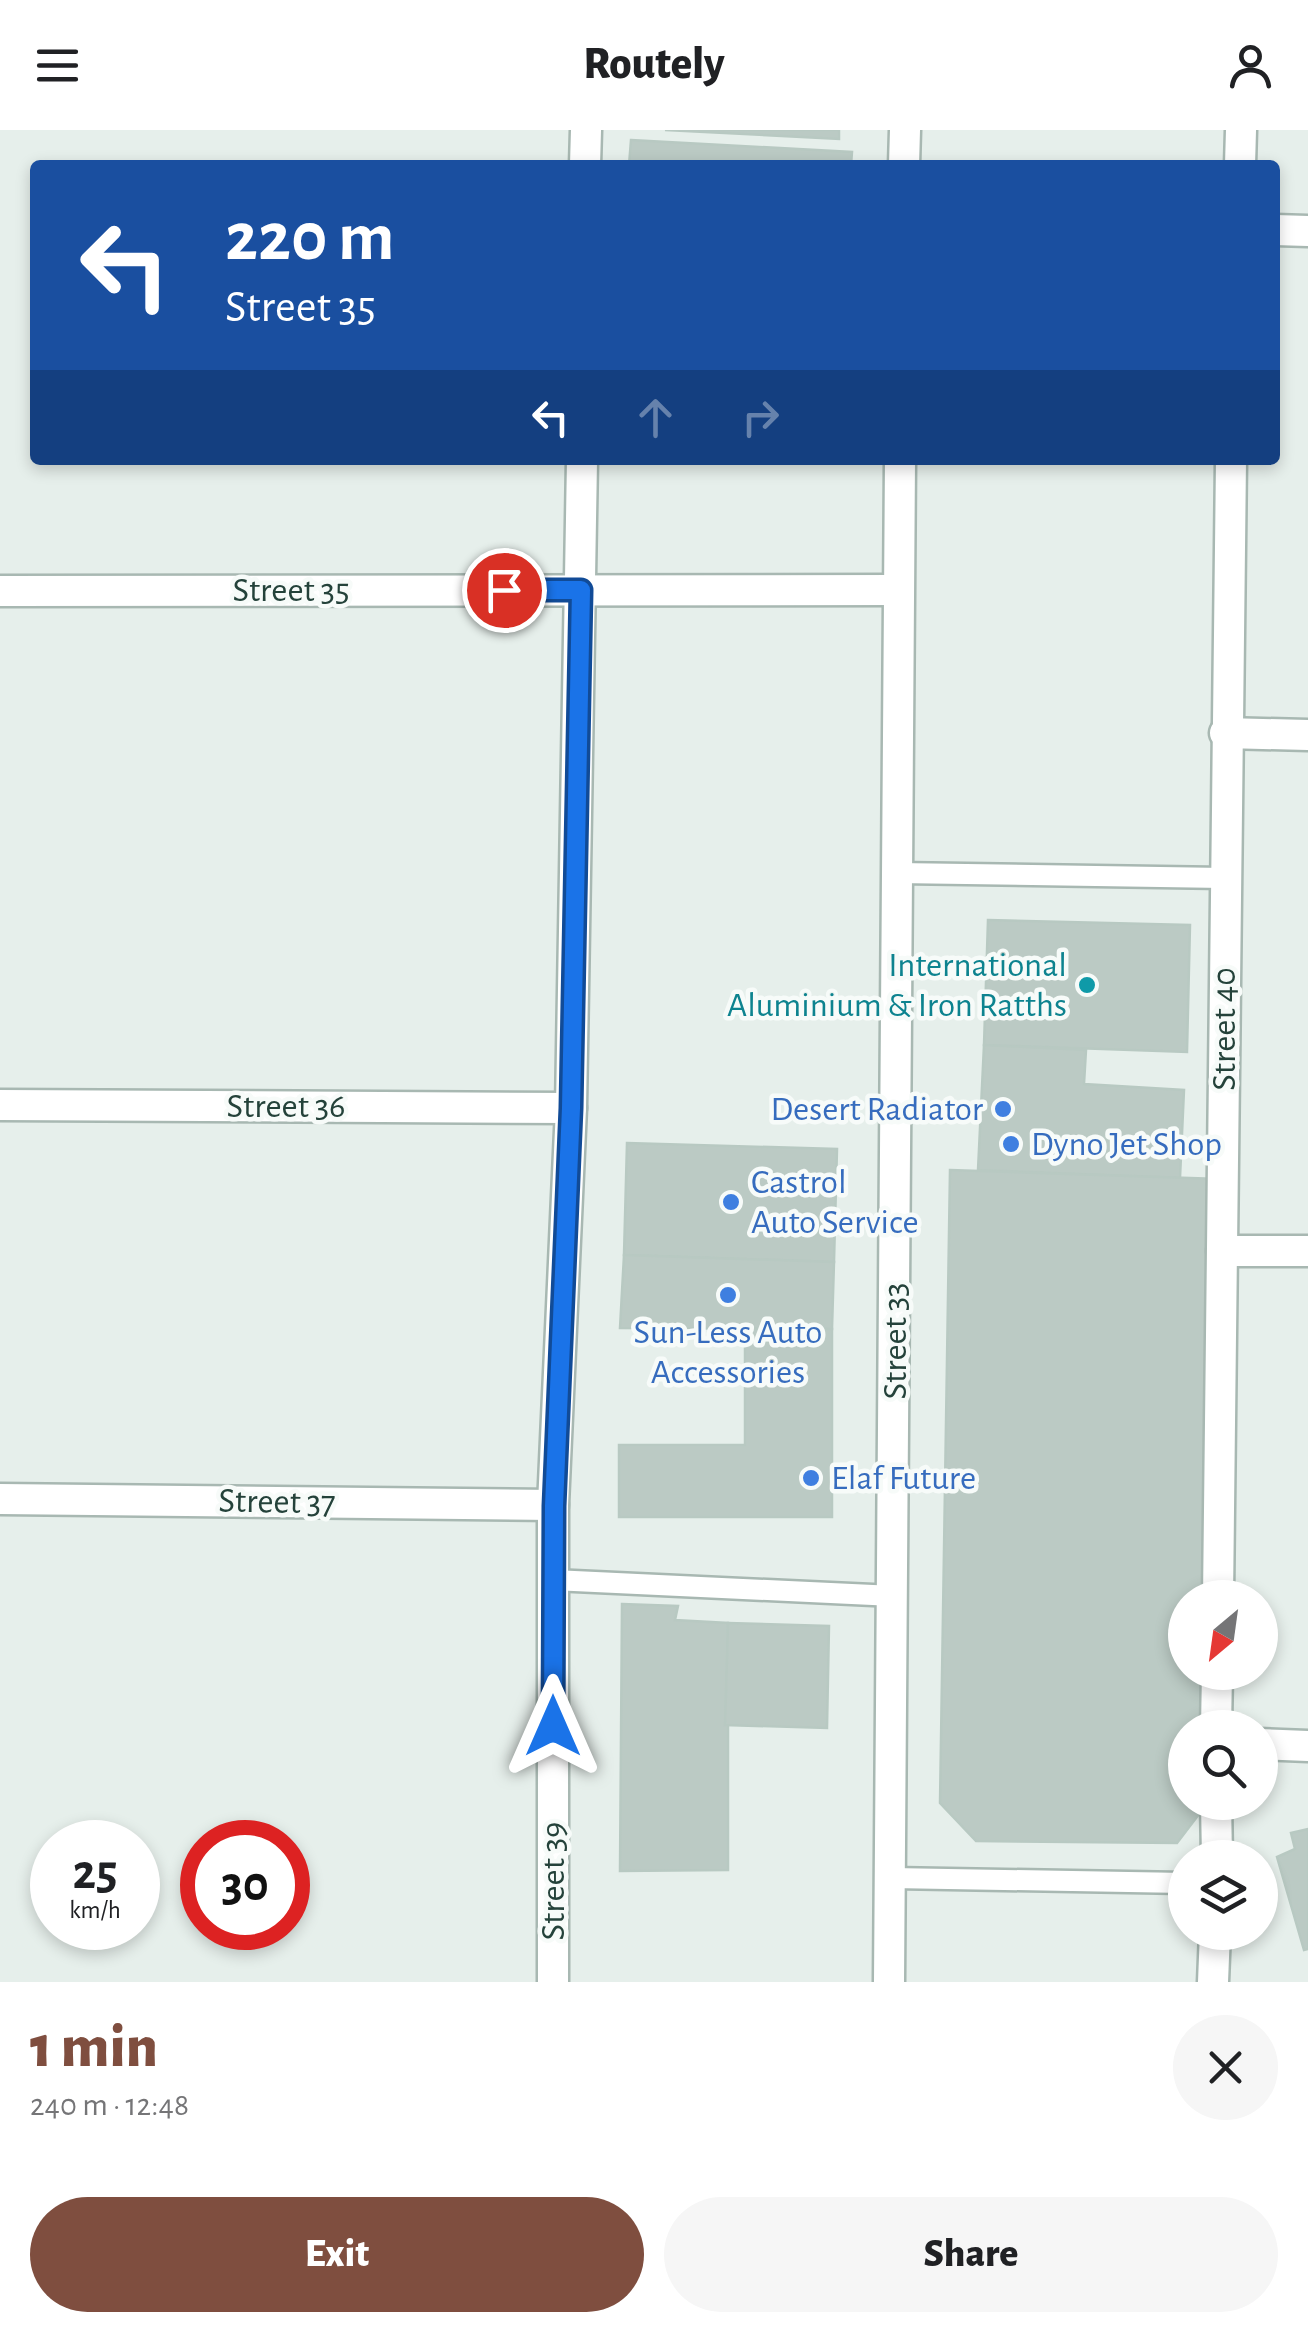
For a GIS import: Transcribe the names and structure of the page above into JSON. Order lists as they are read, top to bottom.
{
  "streets": {
    "street": [
      "Street 35",
      "Street 40",
      "Street 36",
      "Street 33",
      "Street 37",
      "Street 39"
    ]
  },
  "crossings": [
    ["Street 35", "Street 33"],
    ["Street 35", "Street 39"],
    ["Street 36", "Street 39"],
    ["Street 37", "Street 39"]
  ],
  "places": [
    "International Aluminium & Iron Ratths",
    "Desert Radiator",
    "Dyno Jet Shop",
    "Castrol Auto Service",
    "Sun-Less Auto Accessories",
    "Elaf Future"
  ],
  "north": "bottom left",
  "page": {
    "header": "Routely",
    "turn": ["220 m", "Street 35"],
    "speed": "25 km/h",
    "limit": "30",
    "heading": ["1 min", "240 m · 12:48"],
    "buttons": ["Exit", "Share"]
  }
}
